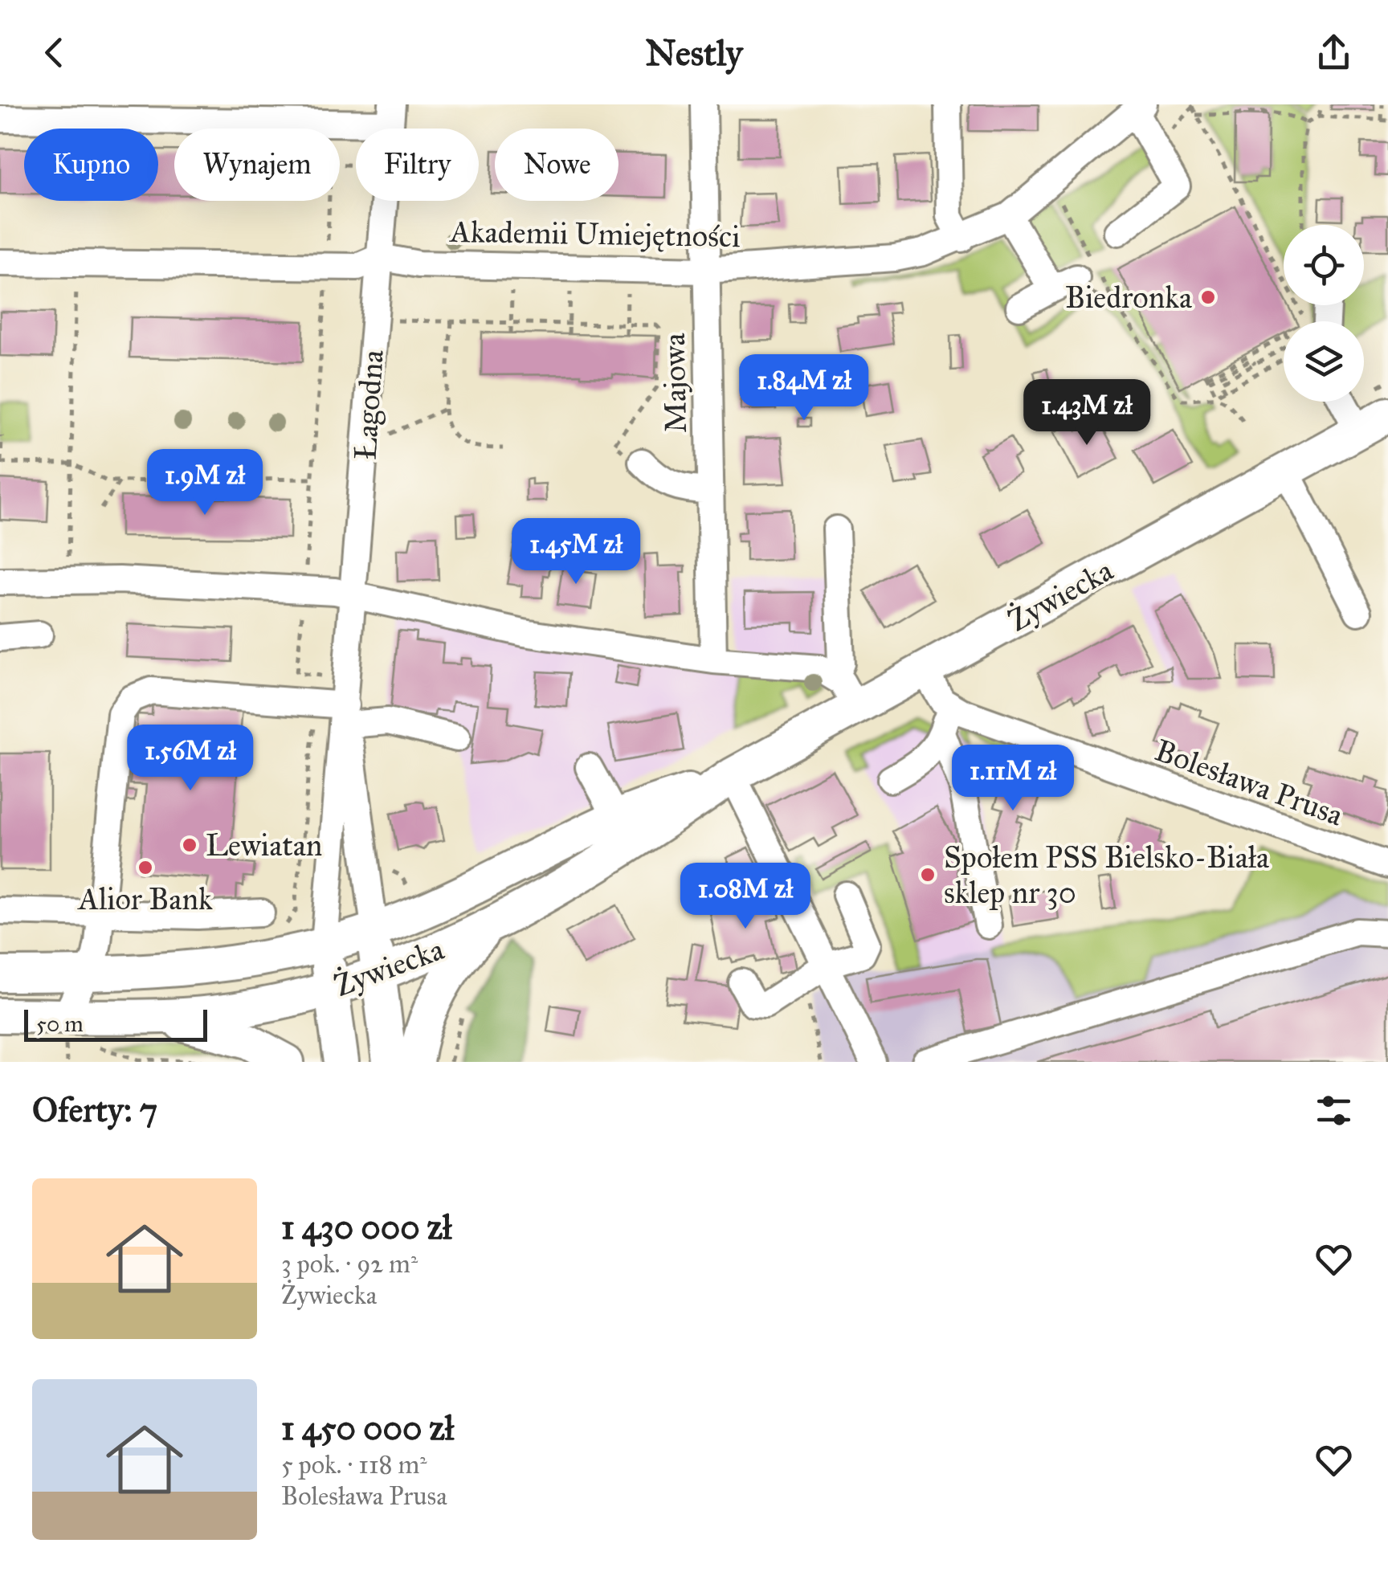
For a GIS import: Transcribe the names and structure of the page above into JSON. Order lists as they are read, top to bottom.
{
  "streets": {
    "main road": ["Łagodna", "Żywiecka"],
    "street": ["Akademii Umiejętności", "Majowa", "Bolesława Prusa"]
  },
  "crossings": [
    ["Akademii Umiejętności", "Majowa"],
    ["Akademii Umiejętności", "Łagodna"],
    ["Łagodna", "Żywiecka"]
  ],
  "places": [
    "Biedronka",
    "Lewiatan",
    "Alior Bank",
    "Społem PSS Bielsko-Biała sklep nr 30"
  ],
  "scale_bar": "50 m",
  "page": {
    "header": "Nestly",
    "chip": [
      "Kupno",
      "Wynajem",
      "Filtry",
      "Nowe"
    ],
    "price": [
      "1.84M zł",
      "1.43M zł",
      "1.9M zł",
      "1.45M zł",
      "1.56M zł",
      "1.11M zł",
      "1.08M zł"
    ],
    "scale": "50 m",
    "heading": "Oferty: 7",
    "list": [
      {
        "name": "1 430 000 zł",
        "note": "3 pok. · 92 m² · Żywiecka"
      },
      {
        "name": "1 450 000 zł",
        "note": "5 pok. · 118 m² · Bolesława Prusa"
      }
    ]
  }
}
